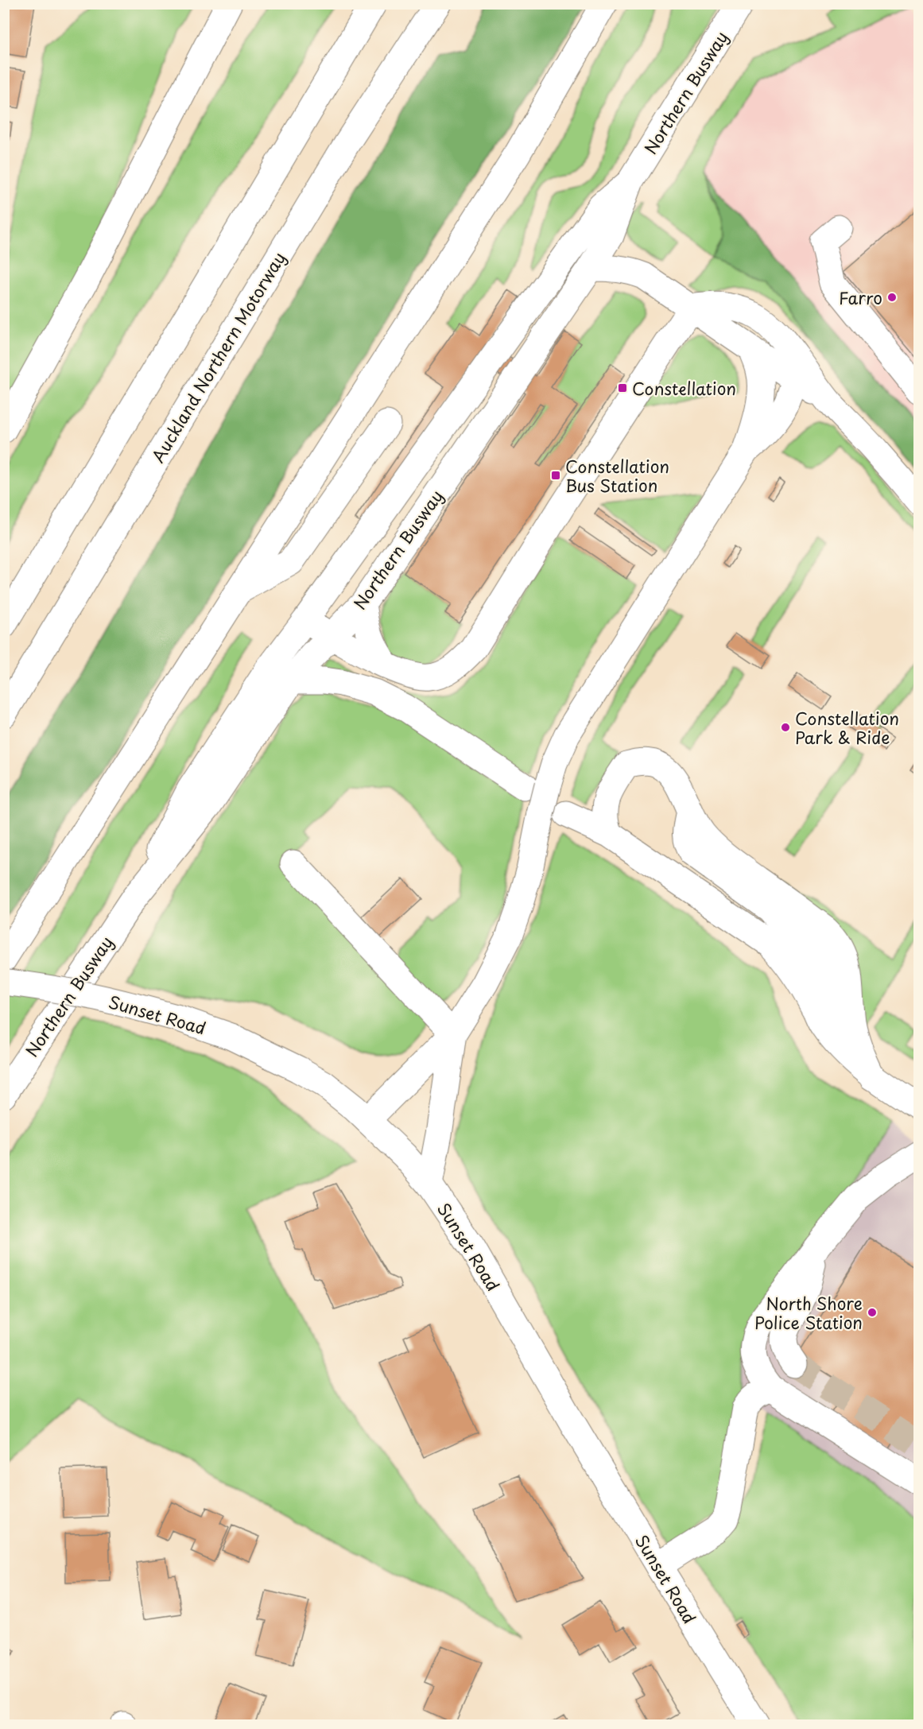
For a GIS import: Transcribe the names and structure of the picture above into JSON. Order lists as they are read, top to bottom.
{
  "streets": {
    "main road": ["Northern Busway", "Auckland Northern Motorway", "Sunset Road"]
  },
  "places": {
    "other": ["Farro", "Constellation Park & Ride", "North Shore Police Station"],
    "transit": ["Constellation", "Constellation Bus Station"]
  }
}
